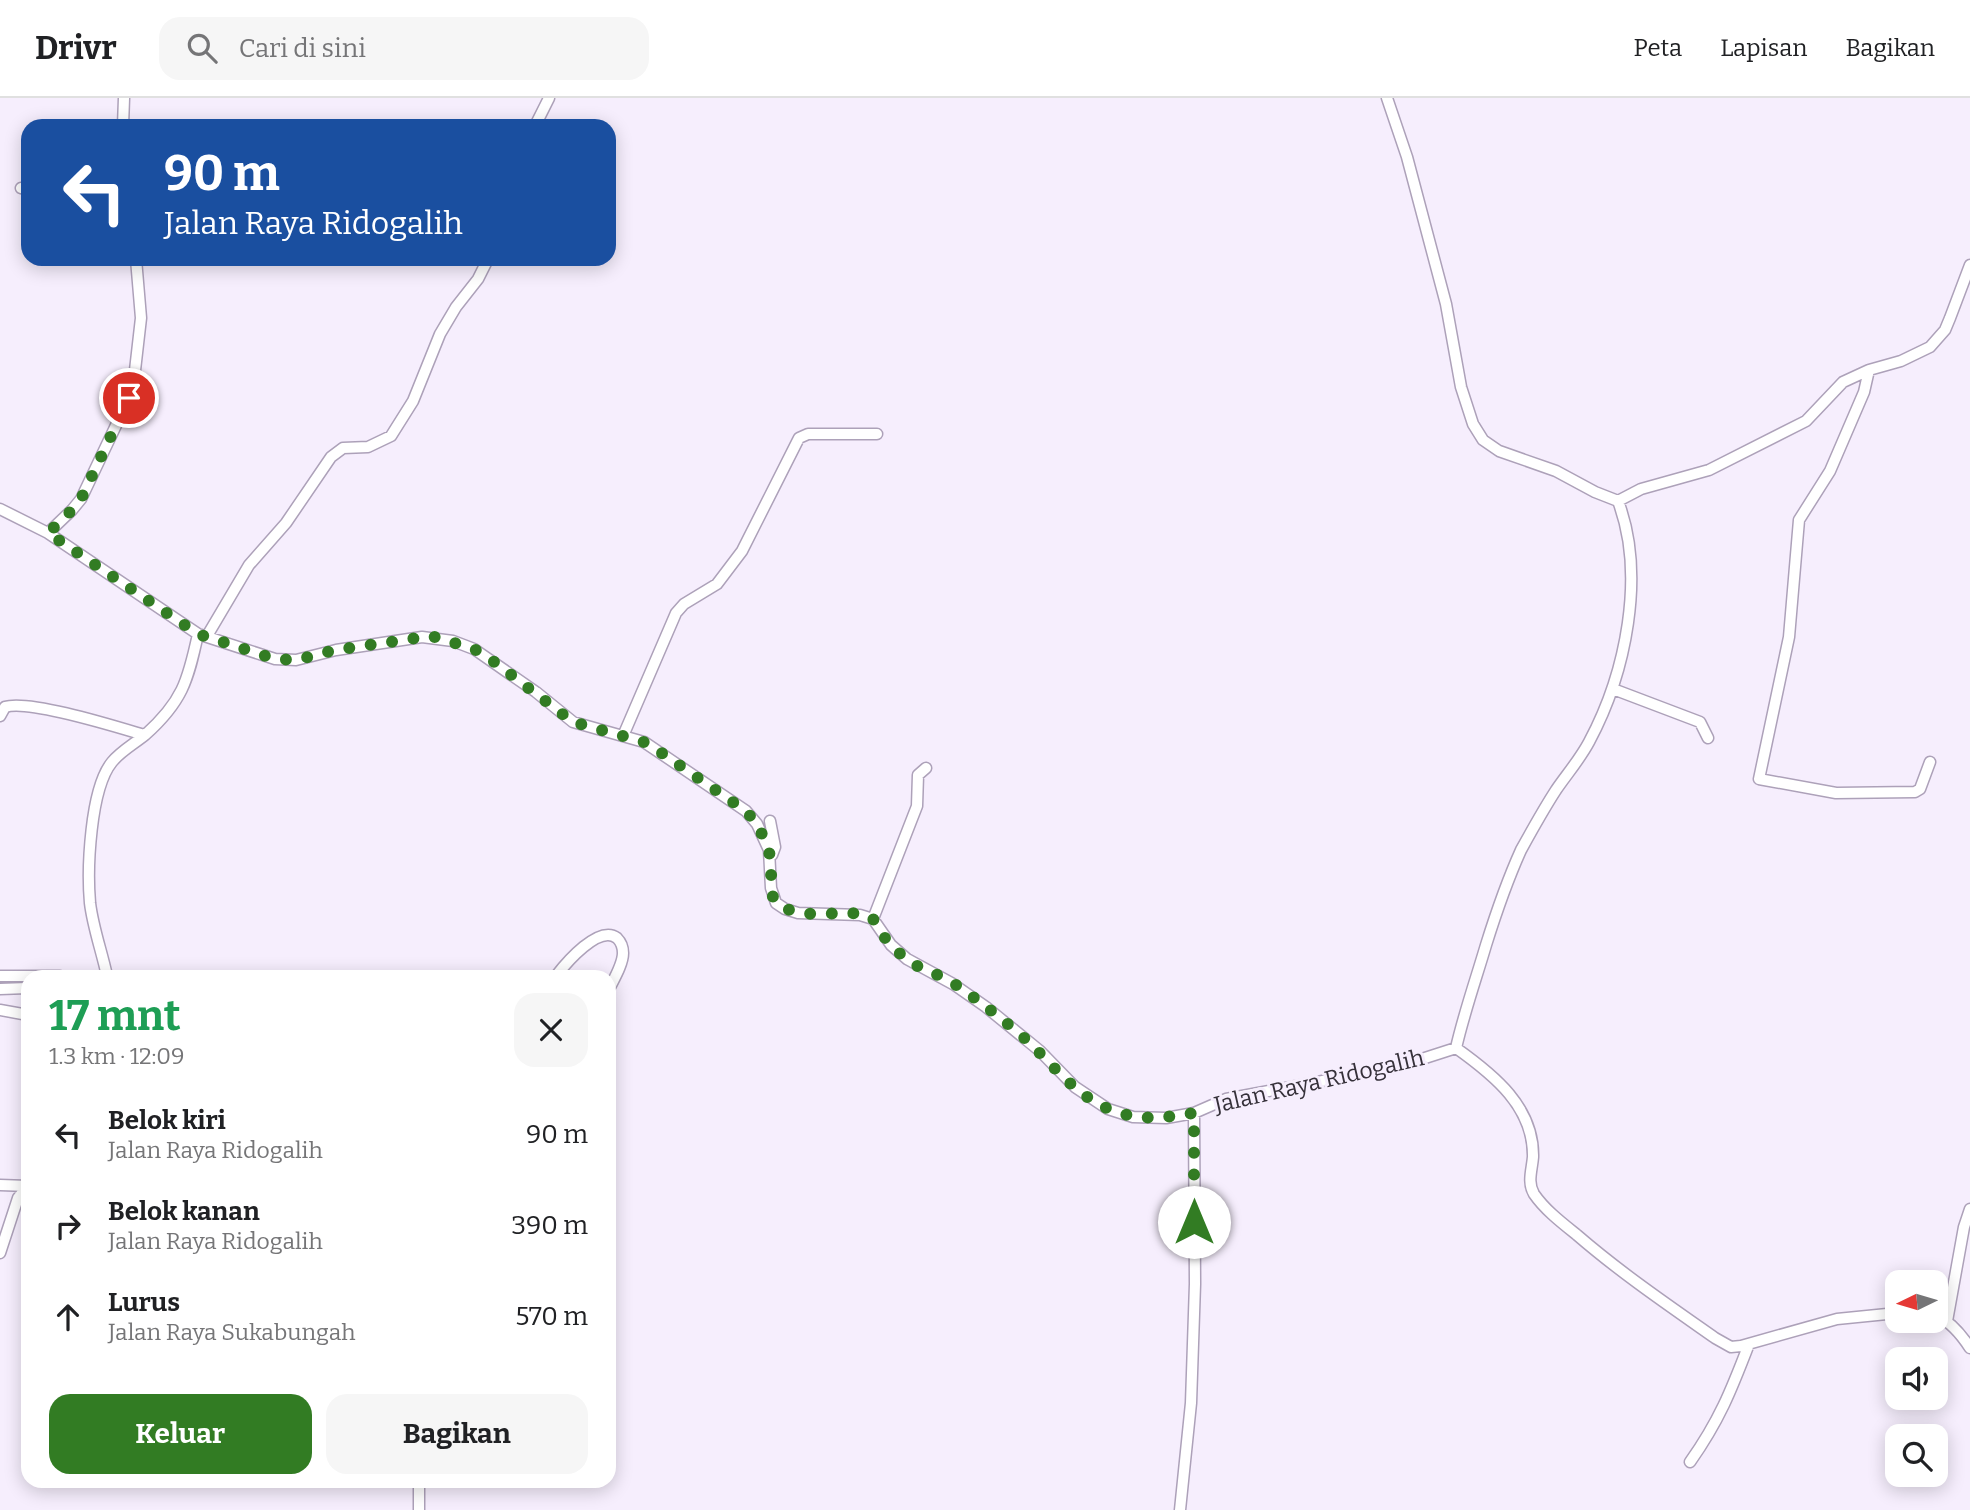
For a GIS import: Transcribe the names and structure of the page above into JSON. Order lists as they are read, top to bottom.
{
  "streets": {
    "street": ["Jalan Raya Ridogalih"]
  },
  "north": "left",
  "page": {
    "header": "Drivr",
    "search": "Cari di sini",
    "nav": ["Peta", "Lapisan", "Bagikan"],
    "turn": ["90 m", "Jalan Raya Ridogalih"],
    "heading": ["17 mnt", "1.3 km · 12:09"],
    "list": [
      {
        "name": "Belok kiri",
        "note": "Jalan Raya Ridogalih",
        "value": "90 m"
      },
      {
        "name": "Belok kanan",
        "note": "Jalan Raya Ridogalih",
        "value": "390 m"
      },
      {
        "name": "Lurus",
        "note": "Jalan Raya Sukabungah",
        "value": "570 m"
      }
    ],
    "buttons": ["Keluar", "Bagikan"]
  }
}
